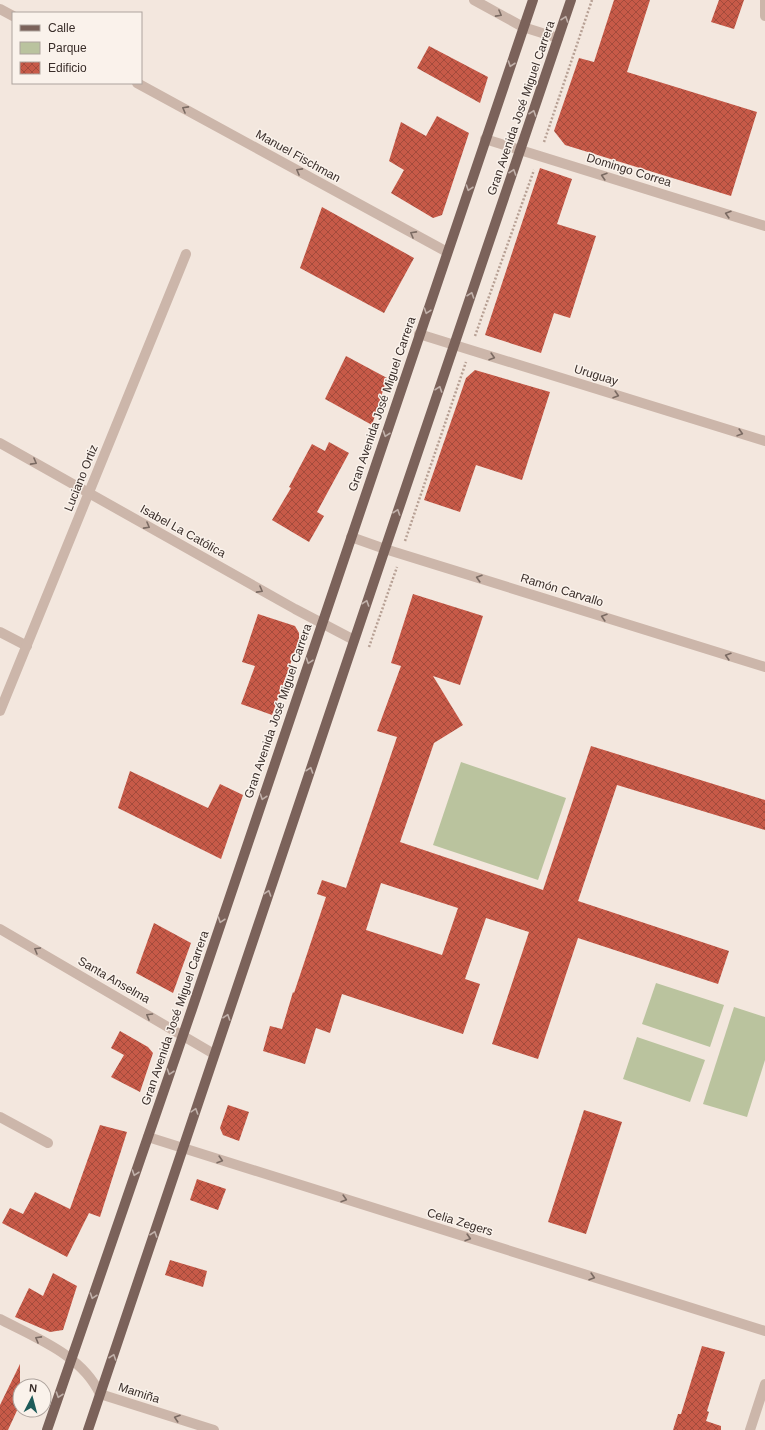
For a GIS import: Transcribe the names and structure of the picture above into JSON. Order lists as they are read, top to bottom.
{
  "streets": {
    "main road": ["Gran Avenida José Miguel Carrera"],
    "street": [
      "Manuel Fischman",
      "Domingo Correa",
      "Uruguay",
      "Luciano Ortiz",
      "Isabel La Católica",
      "Ramón Carvallo",
      "Santa Anselma",
      "Celia Zegers",
      "Mamiña"
    ]
  },
  "crossings": [
    ["Gran Avenida José Miguel Carrera", "Manuel Fischman"],
    ["Gran Avenida José Miguel Carrera", "Domingo Correa"],
    ["Gran Avenida José Miguel Carrera", "Uruguay"],
    ["Gran Avenida José Miguel Carrera", "Isabel La Católica"],
    ["Gran Avenida José Miguel Carrera", "Ramón Carvallo"],
    ["Gran Avenida José Miguel Carrera", "Santa Anselma"],
    ["Gran Avenida José Miguel Carrera", "Celia Zegers"],
    ["Gran Avenida José Miguel Carrera", "Mamiña"],
    ["Luciano Ortiz", "Isabel La Católica"]
  ],
  "one_way": [
    "Manuel Fischman",
    "Domingo Correa",
    "Uruguay",
    "Isabel La Católica",
    "Ramón Carvallo",
    "Santa Anselma",
    "Celia Zegers",
    "Mamiña"
  ],
  "legend": ["Calle", "Parque", "Edificio"],
  "north": "top"
}
